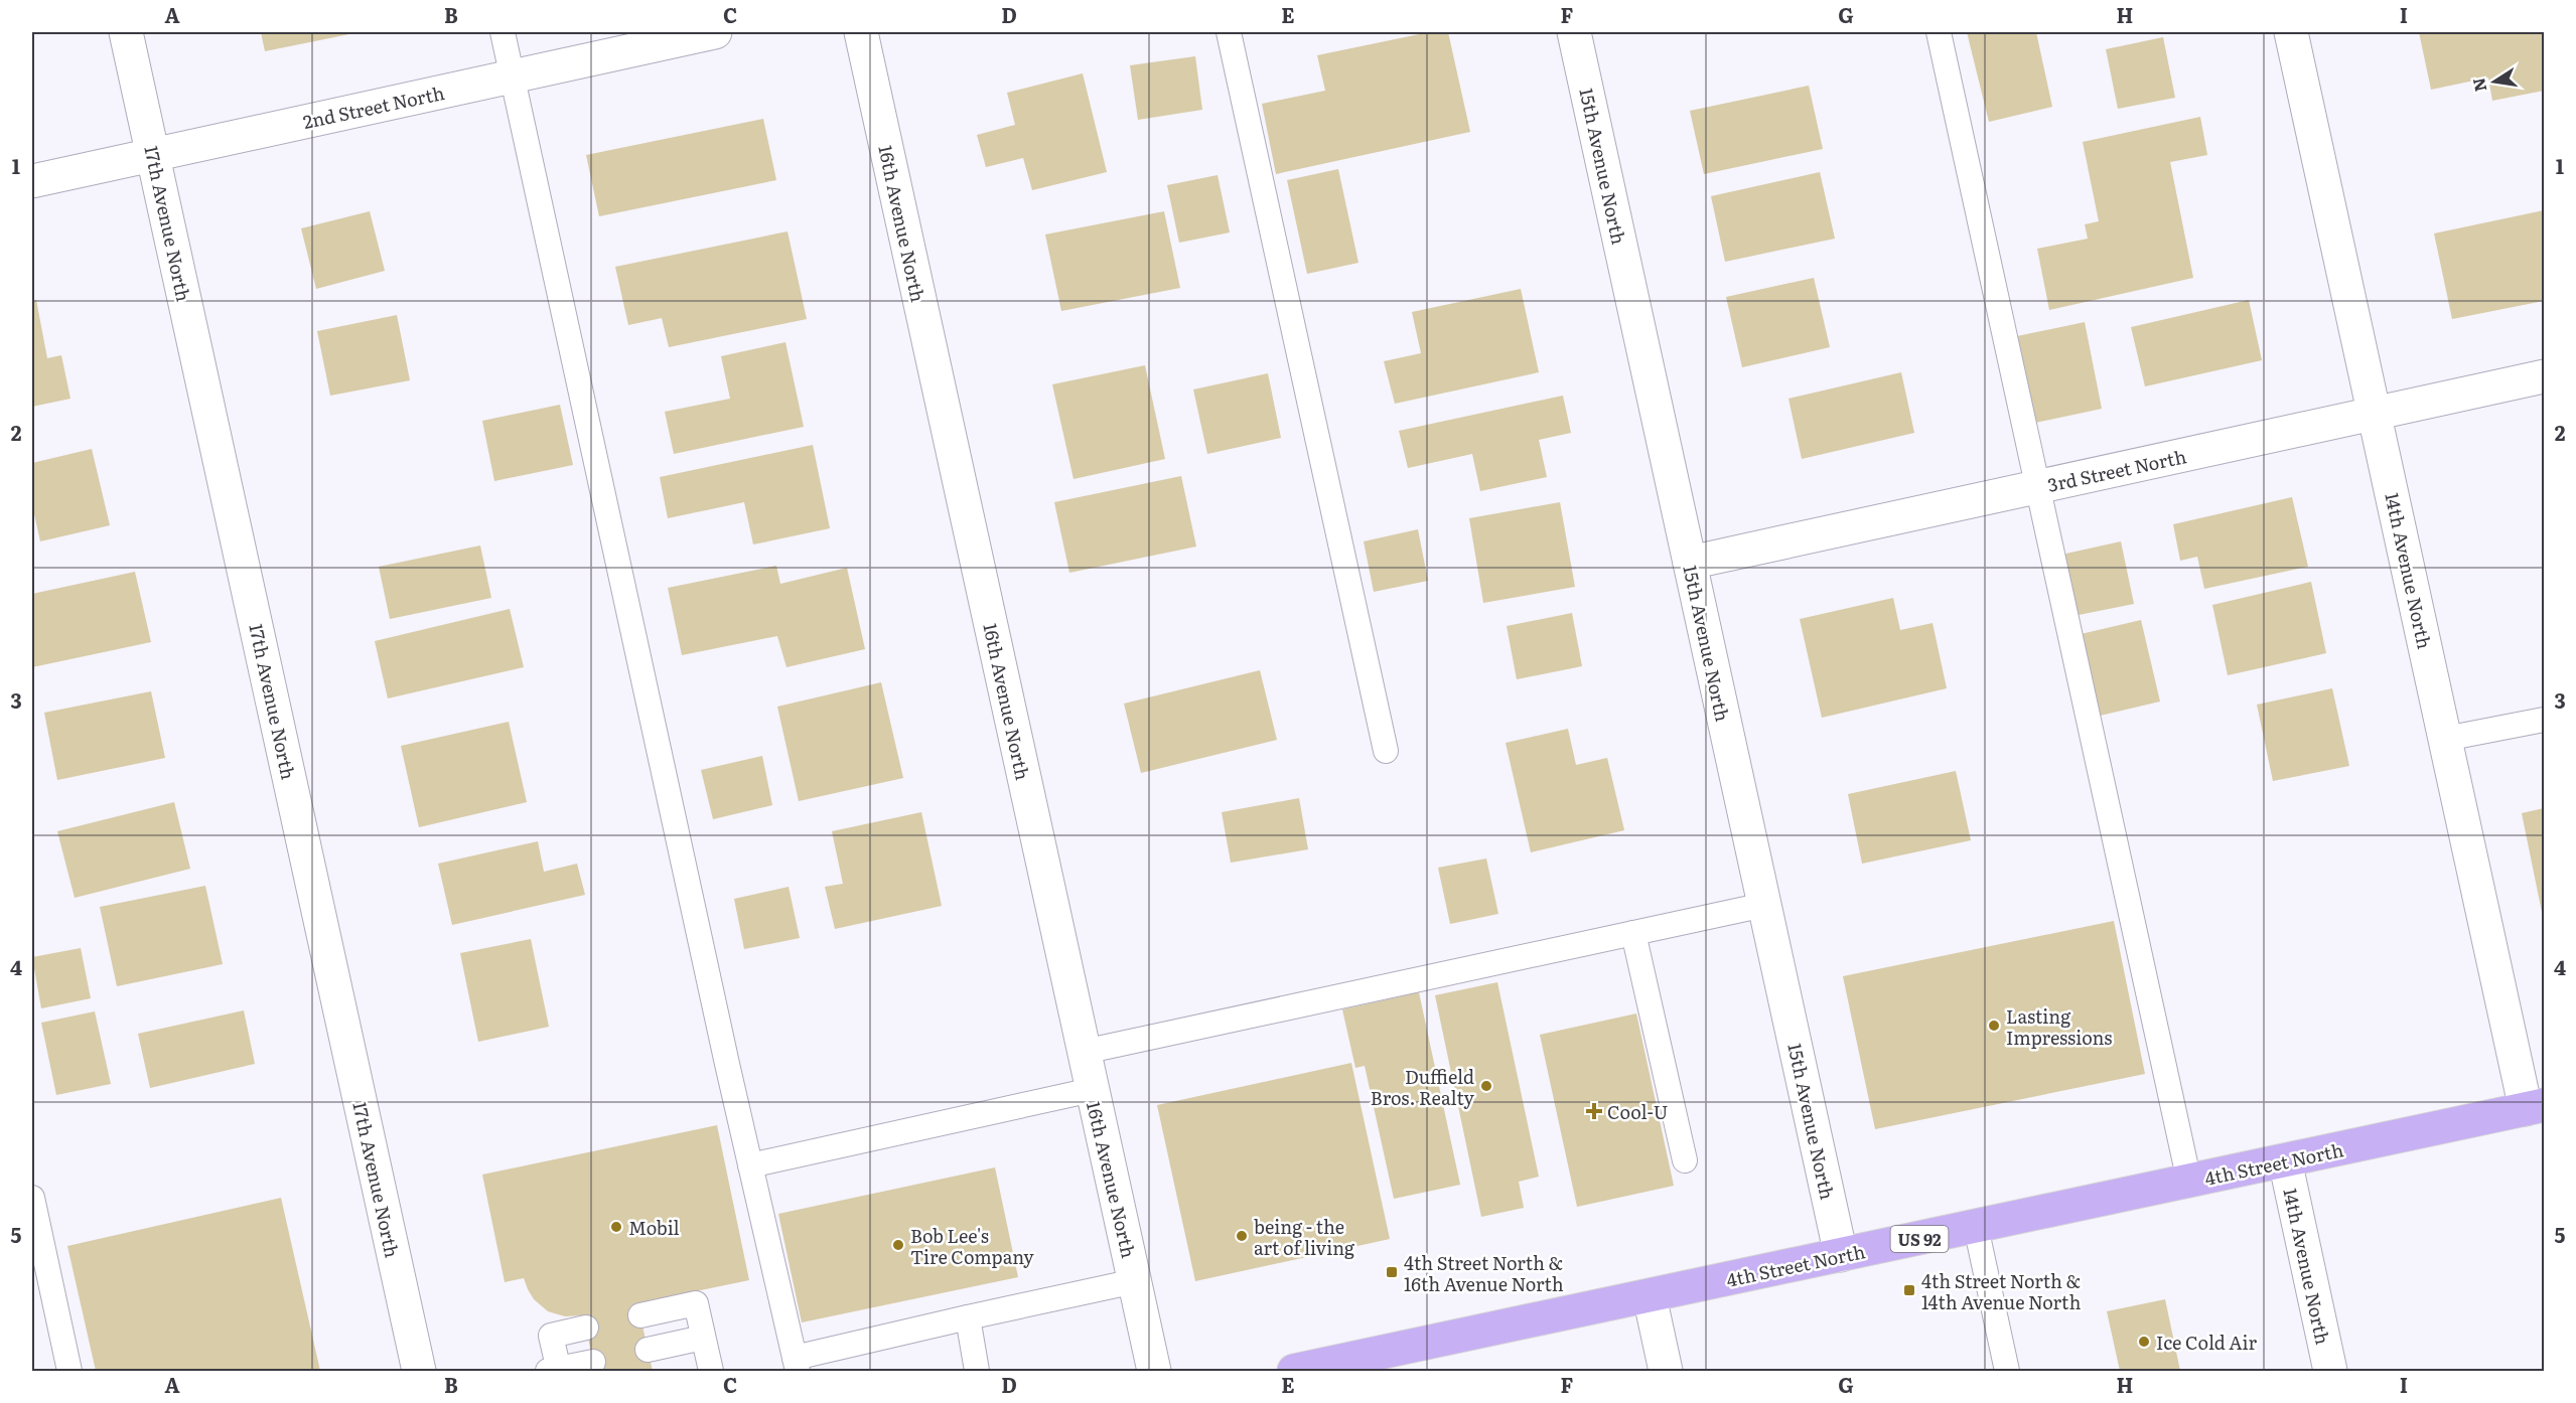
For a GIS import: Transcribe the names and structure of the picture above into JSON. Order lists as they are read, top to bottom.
{
  "streets": {
    "main road": ["4th Street North", "US 92"],
    "street": [
      "2nd Street North",
      "15th Avenue North",
      "17th Avenue North",
      "16th Avenue North",
      "3rd Street North",
      "14th Avenue North"
    ]
  },
  "crossings": [
    ["2nd Street North", "17th Avenue North"],
    ["15th Avenue North", "3rd Street North"],
    ["15th Avenue North", "4th Street North"],
    ["3rd Street North", "14th Avenue North"],
    ["14th Avenue North", "4th Street North"]
  ],
  "places": {
    "other": [
      "Lasting Impressions",
      "Duffield Bros. Realty",
      "Mobil",
      "being - the art of living",
      "Bob Lee's Tire Company",
      "Ice Cold Air"
    ],
    "health": ["Cool-U"],
    "transit": ["4th Street North & 16th Avenue North", "4th Street North & 14th Avenue North"]
  },
  "north": "left",
  "grid": {
    "columns": [
      "A",
      "B",
      "C",
      "D",
      "E",
      "F",
      "G",
      "H",
      "I"
    ],
    "rows": [
      "1",
      "2",
      "3",
      "4",
      "5"
    ]
  }
}
